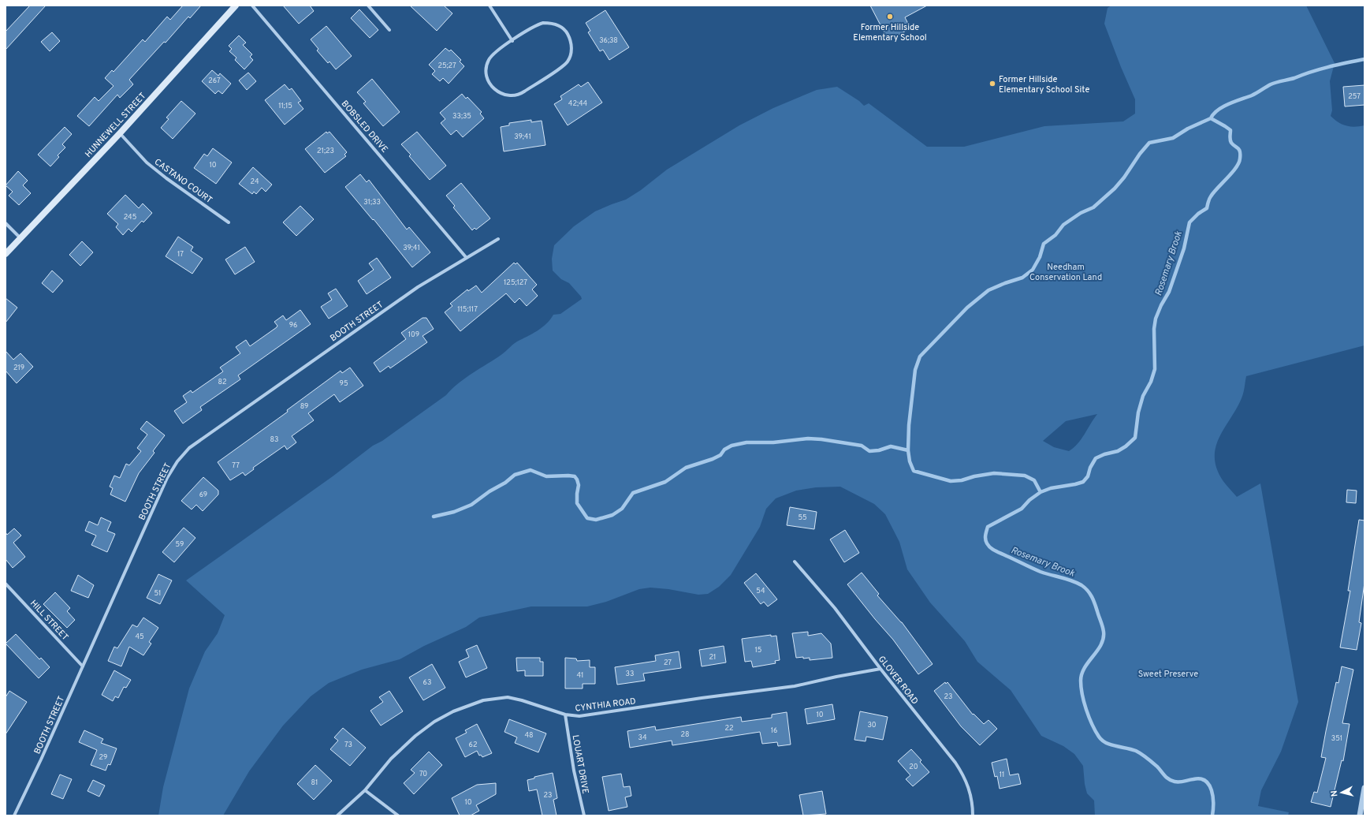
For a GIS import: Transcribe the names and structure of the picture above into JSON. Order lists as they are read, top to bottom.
{
  "streets": {
    "main road": ["HUNNEWELL STREET"],
    "street": [
      "BOBSLED DRIVE",
      "CASTANO COURT",
      "BOOTH STREET",
      "HILL STREET",
      "GLOVER ROAD",
      "CYNTHIA ROAD",
      "LOUART DRIVE"
    ]
  },
  "crossings": [
    ["HUNNEWELL STREET", "CASTANO COURT"],
    ["BOBSLED DRIVE", "BOOTH STREET"],
    ["BOOTH STREET", "HILL STREET"],
    ["GLOVER ROAD", "CYNTHIA ROAD"],
    ["CYNTHIA ROAD", "LOUART DRIVE"]
  ],
  "water": ["Rosemary Brook"],
  "parks": ["Needham Conservation Land", "Sweet Preserve"],
  "places": ["Former Hillside Elementary School", "Former Hillside Elementary School Site"],
  "house_numbers": [
    "36;38",
    "25;27",
    "267",
    "257",
    "42;44",
    "11;15",
    "33;35",
    "39;41",
    "21;23",
    "10",
    "24",
    "31;33",
    "245",
    "39;41",
    "17",
    "125;127",
    "115;117",
    "96",
    "109",
    "219",
    "82",
    "95",
    "89",
    "83",
    "77",
    "69",
    "55",
    "59",
    "54",
    "51",
    "45",
    "15",
    "21",
    "27",
    "33",
    "41",
    "63",
    "23",
    "10",
    "30",
    "22",
    "16",
    "28",
    "48",
    "34",
    "351",
    "73",
    "62",
    "29",
    "20",
    "70",
    "11",
    "81",
    "23",
    "10"
  ],
  "north": "left"
}
